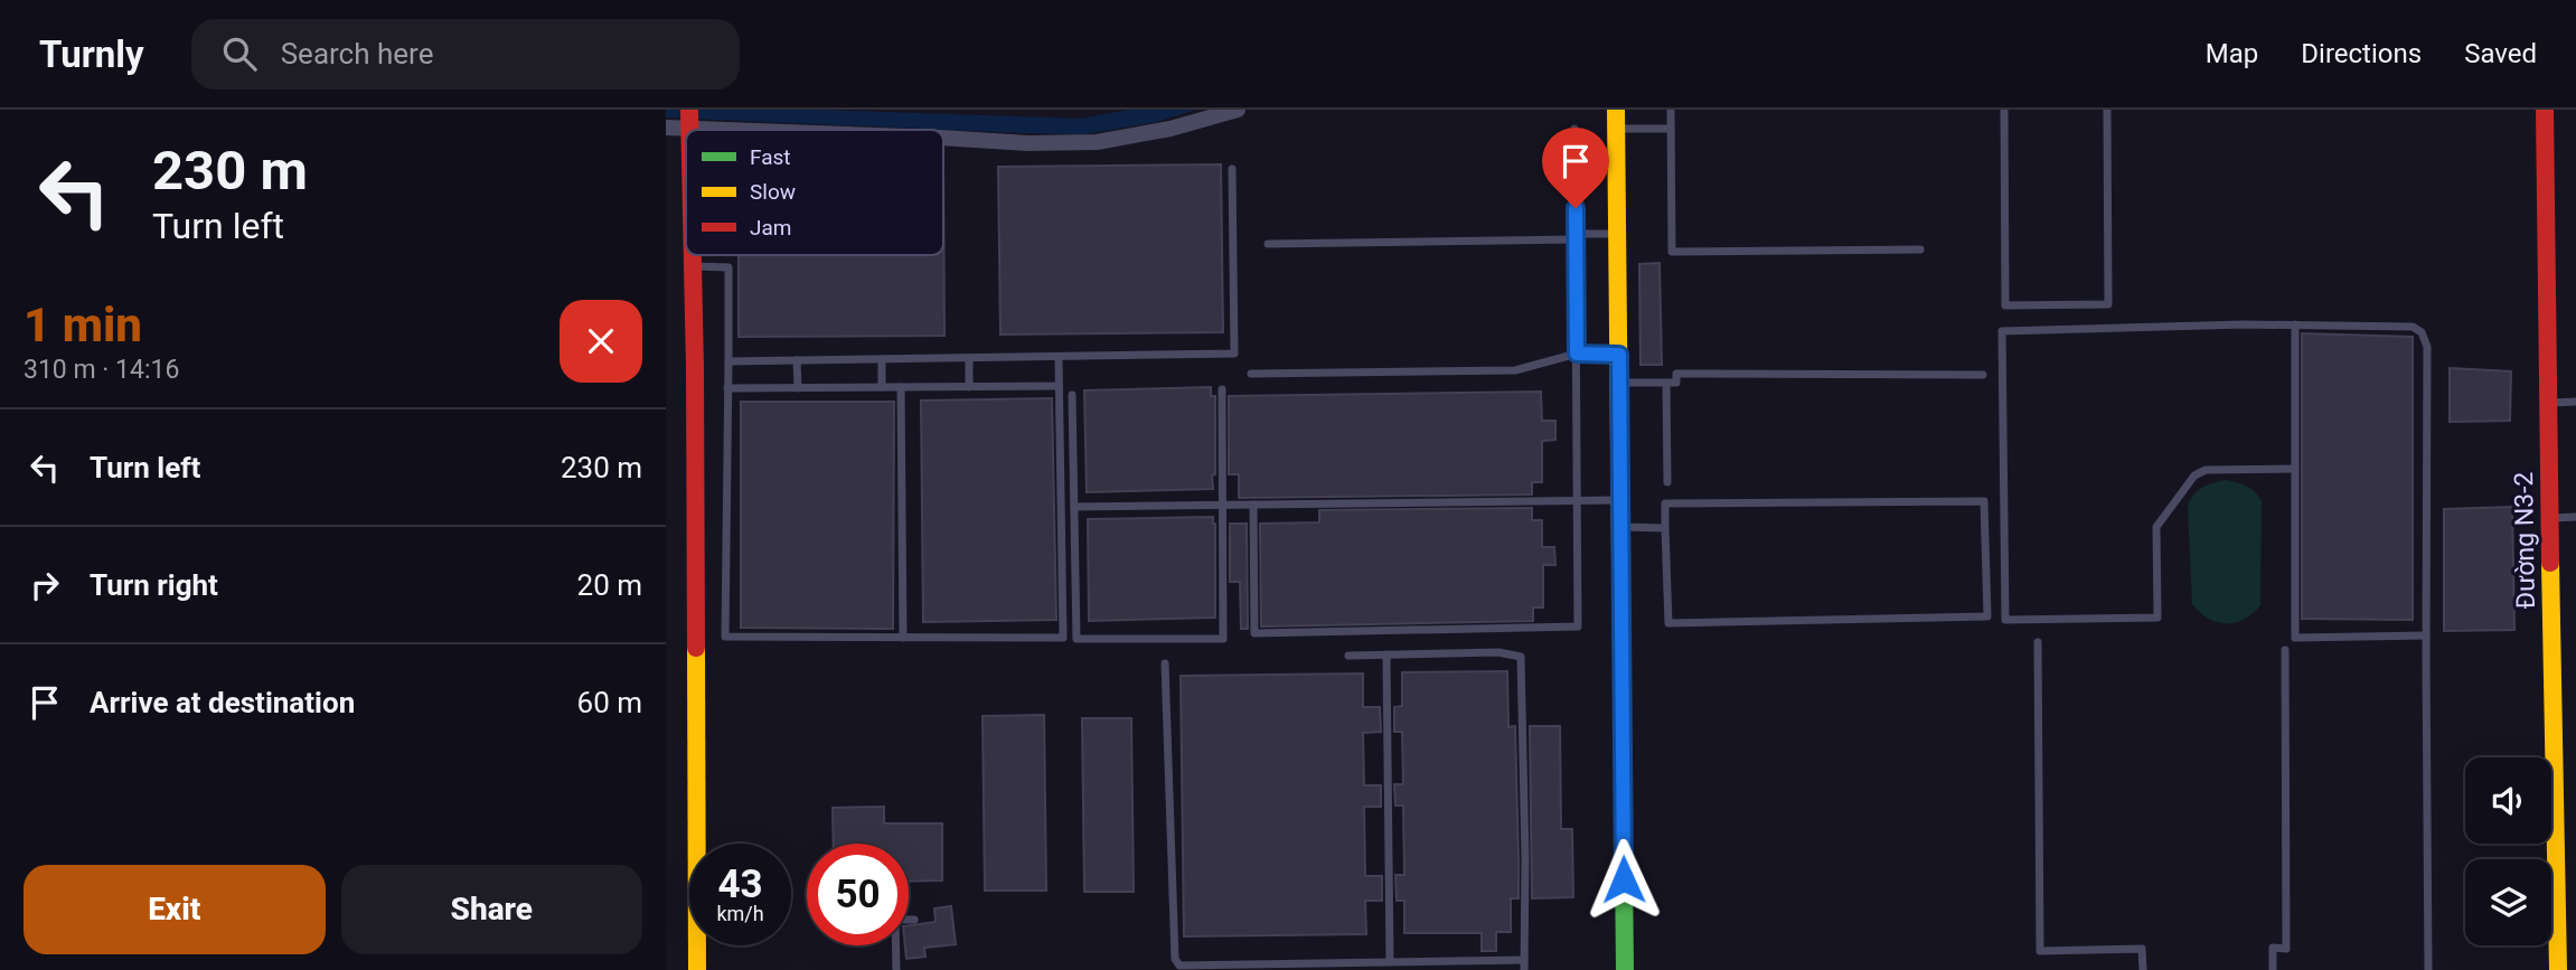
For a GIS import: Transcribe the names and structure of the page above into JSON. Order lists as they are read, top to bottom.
{
  "streets": {
    "street": ["Đường N3-2"]
  },
  "legend": ["Fast", "Slow", "Jam"],
  "page": {
    "header": "Turnly",
    "search": "Search here",
    "nav": ["Map", "Directions", "Saved"],
    "turn": ["230 m", "Turn left"],
    "heading": ["1 min", "310 m · 14:16"],
    "list": [
      {
        "name": "Turn left",
        "value": "230 m"
      },
      {
        "name": "Turn right",
        "value": "20 m"
      },
      {
        "name": "Arrive at destination",
        "value": "60 m"
      }
    ],
    "speed": "43 km/h",
    "limit": "50",
    "buttons": ["Exit", "Share"]
  }
}
